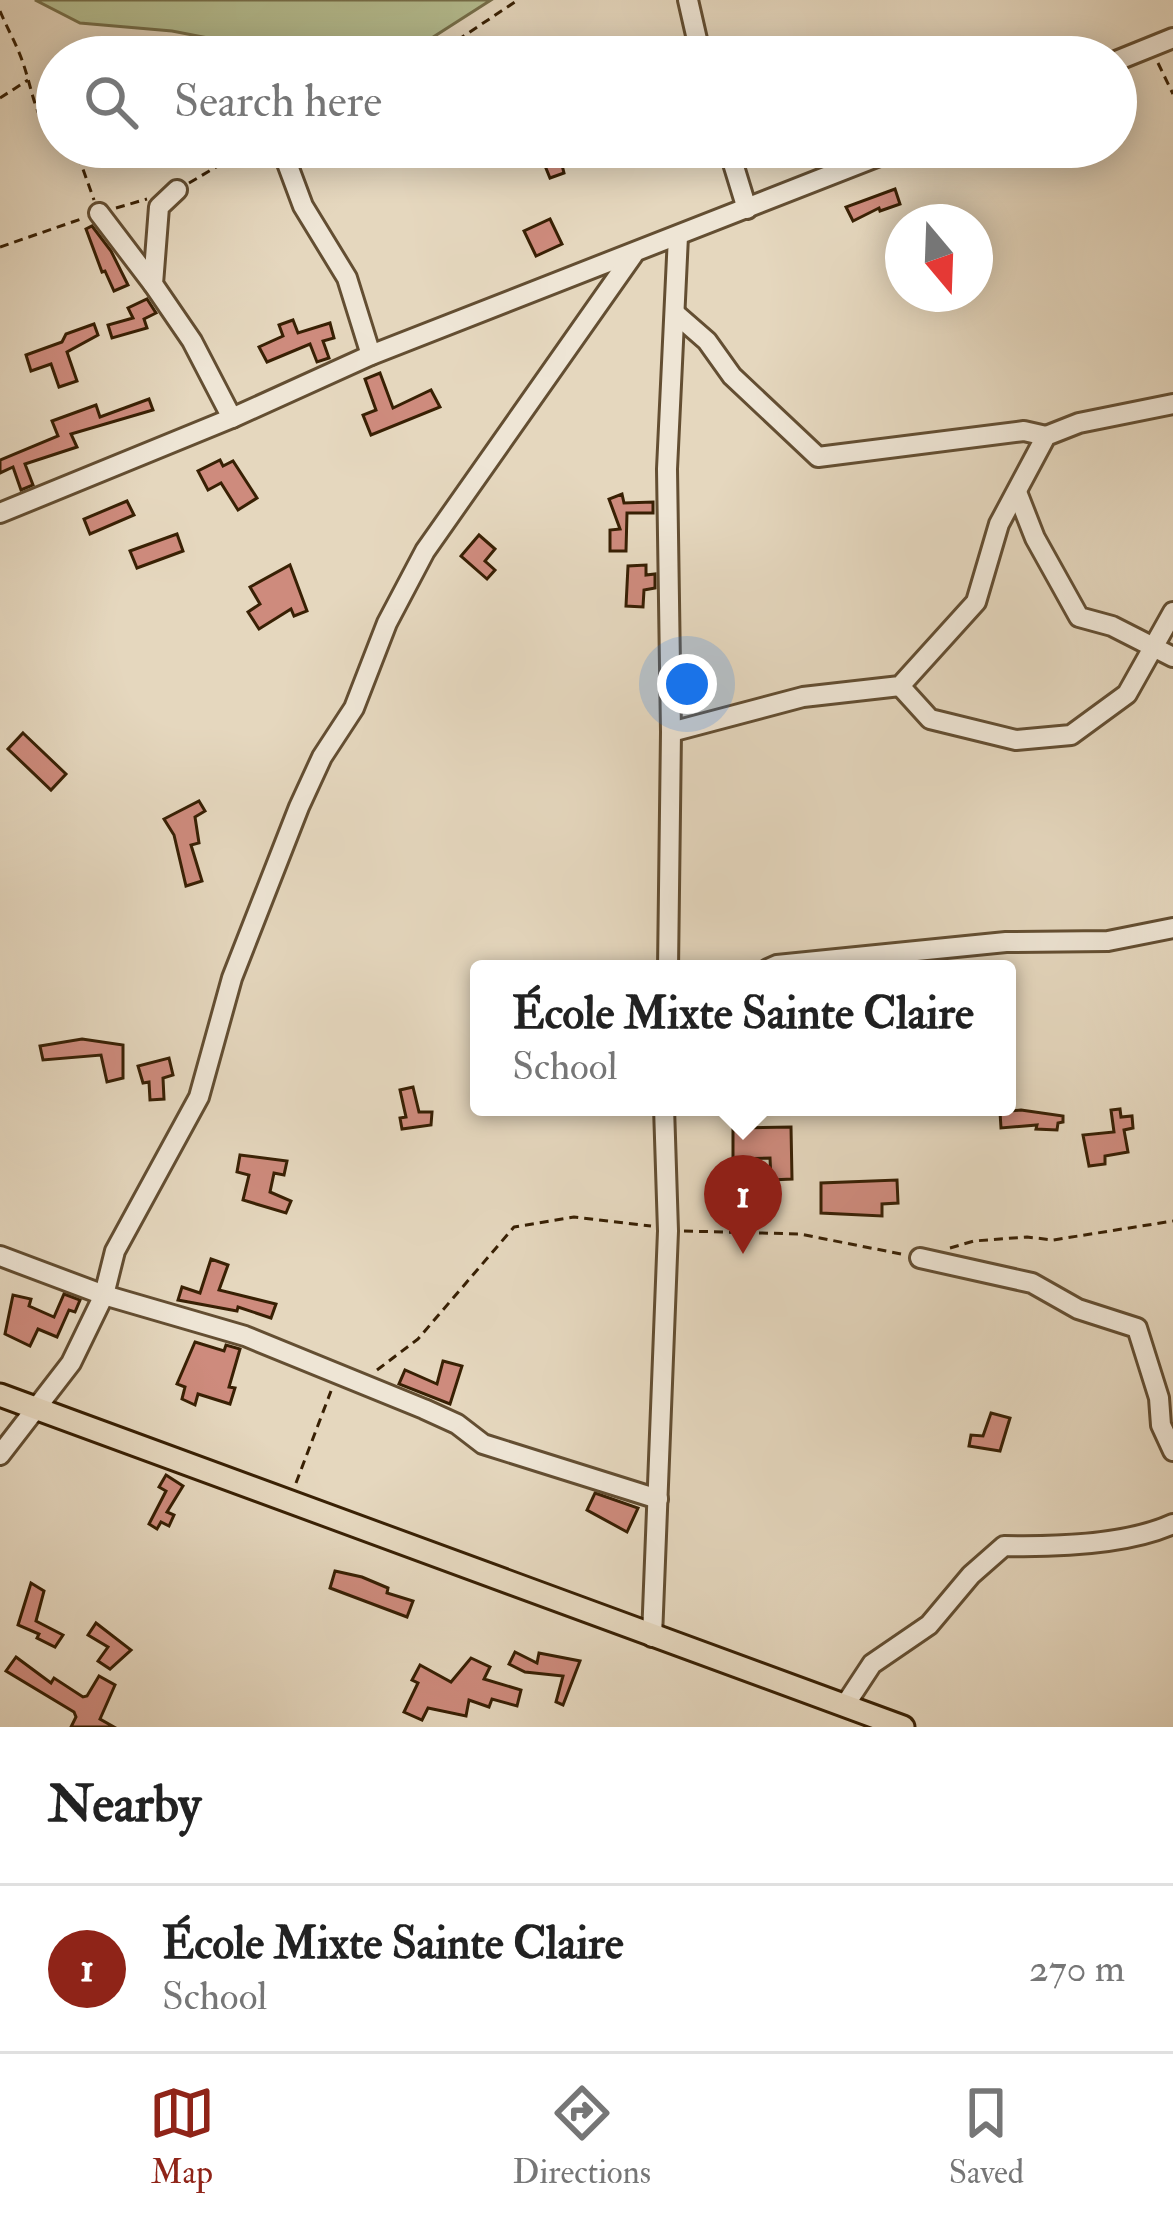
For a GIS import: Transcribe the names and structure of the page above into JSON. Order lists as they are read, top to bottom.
{
  "north": "bottom",
  "page": {
    "search": "Search here",
    "popup": ["École Mixte Sainte Claire", "School"],
    "pins": "1",
    "heading": "Nearby",
    "list": [
      {
        "mark": "1",
        "name": "École Mixte Sainte Claire",
        "note": "School",
        "value": "270 m"
      }
    ],
    "nav": ["Map", "Directions", "Saved"]
  }
}
